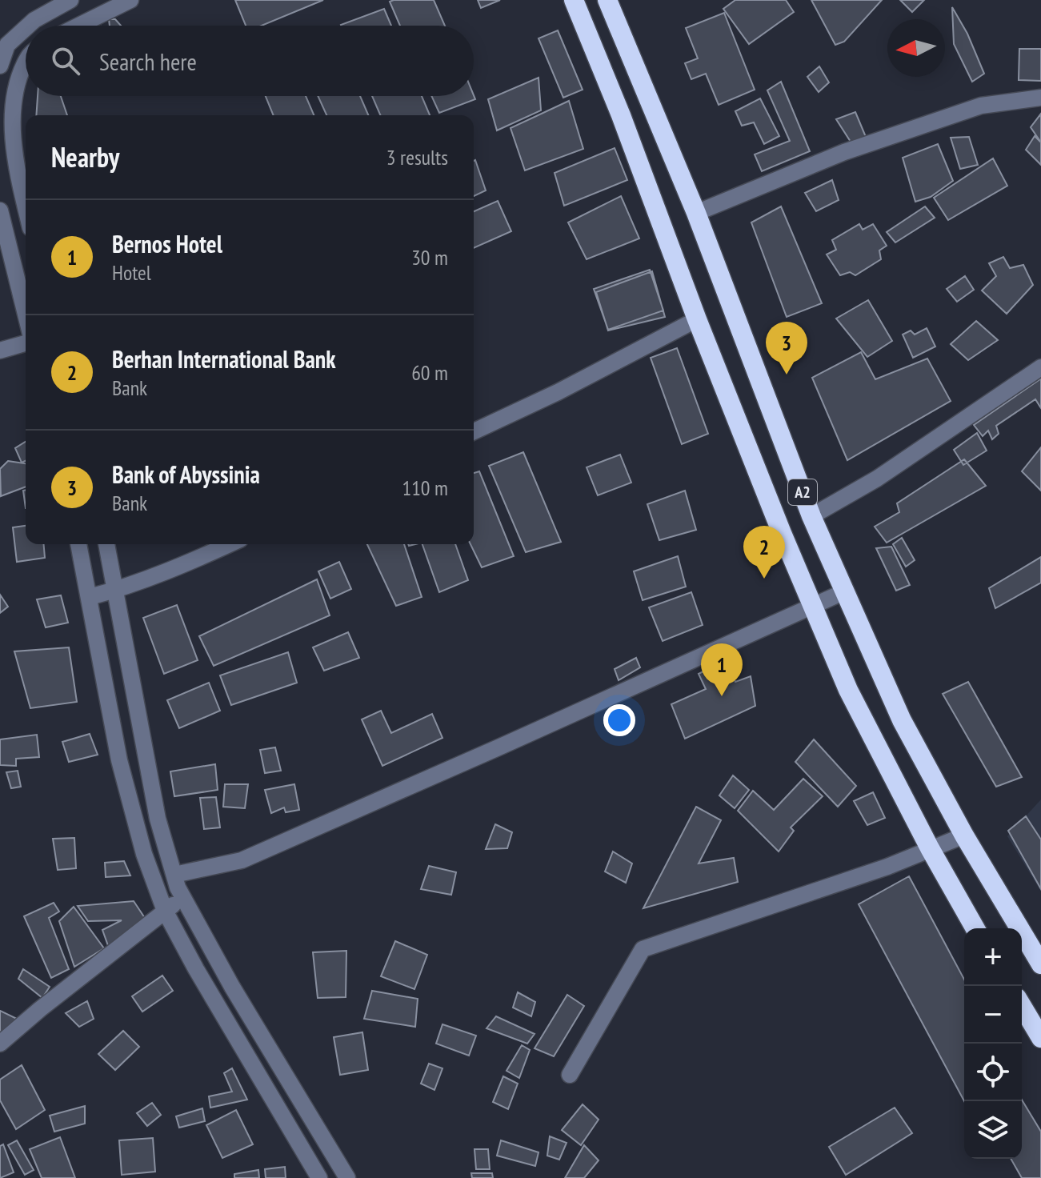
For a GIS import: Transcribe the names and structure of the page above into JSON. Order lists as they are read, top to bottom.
{
  "streets": {
    "highway": ["A2"]
  },
  "north": "left",
  "page": {
    "search": "Search here",
    "heading": ["Nearby", "3 results"],
    "list": [
      {
        "mark": "1",
        "name": "Bernos Hotel",
        "note": "Hotel",
        "value": "30 m"
      },
      {
        "mark": "2",
        "name": "Berhan International Bank",
        "note": "Bank",
        "value": "60 m"
      },
      {
        "mark": "3",
        "name": "Bank of Abyssinia",
        "note": "Bank",
        "value": "110 m"
      }
    ],
    "pins": ["3", "2", "1"],
    "map_buttons": ["+", "−"]
  }
}
